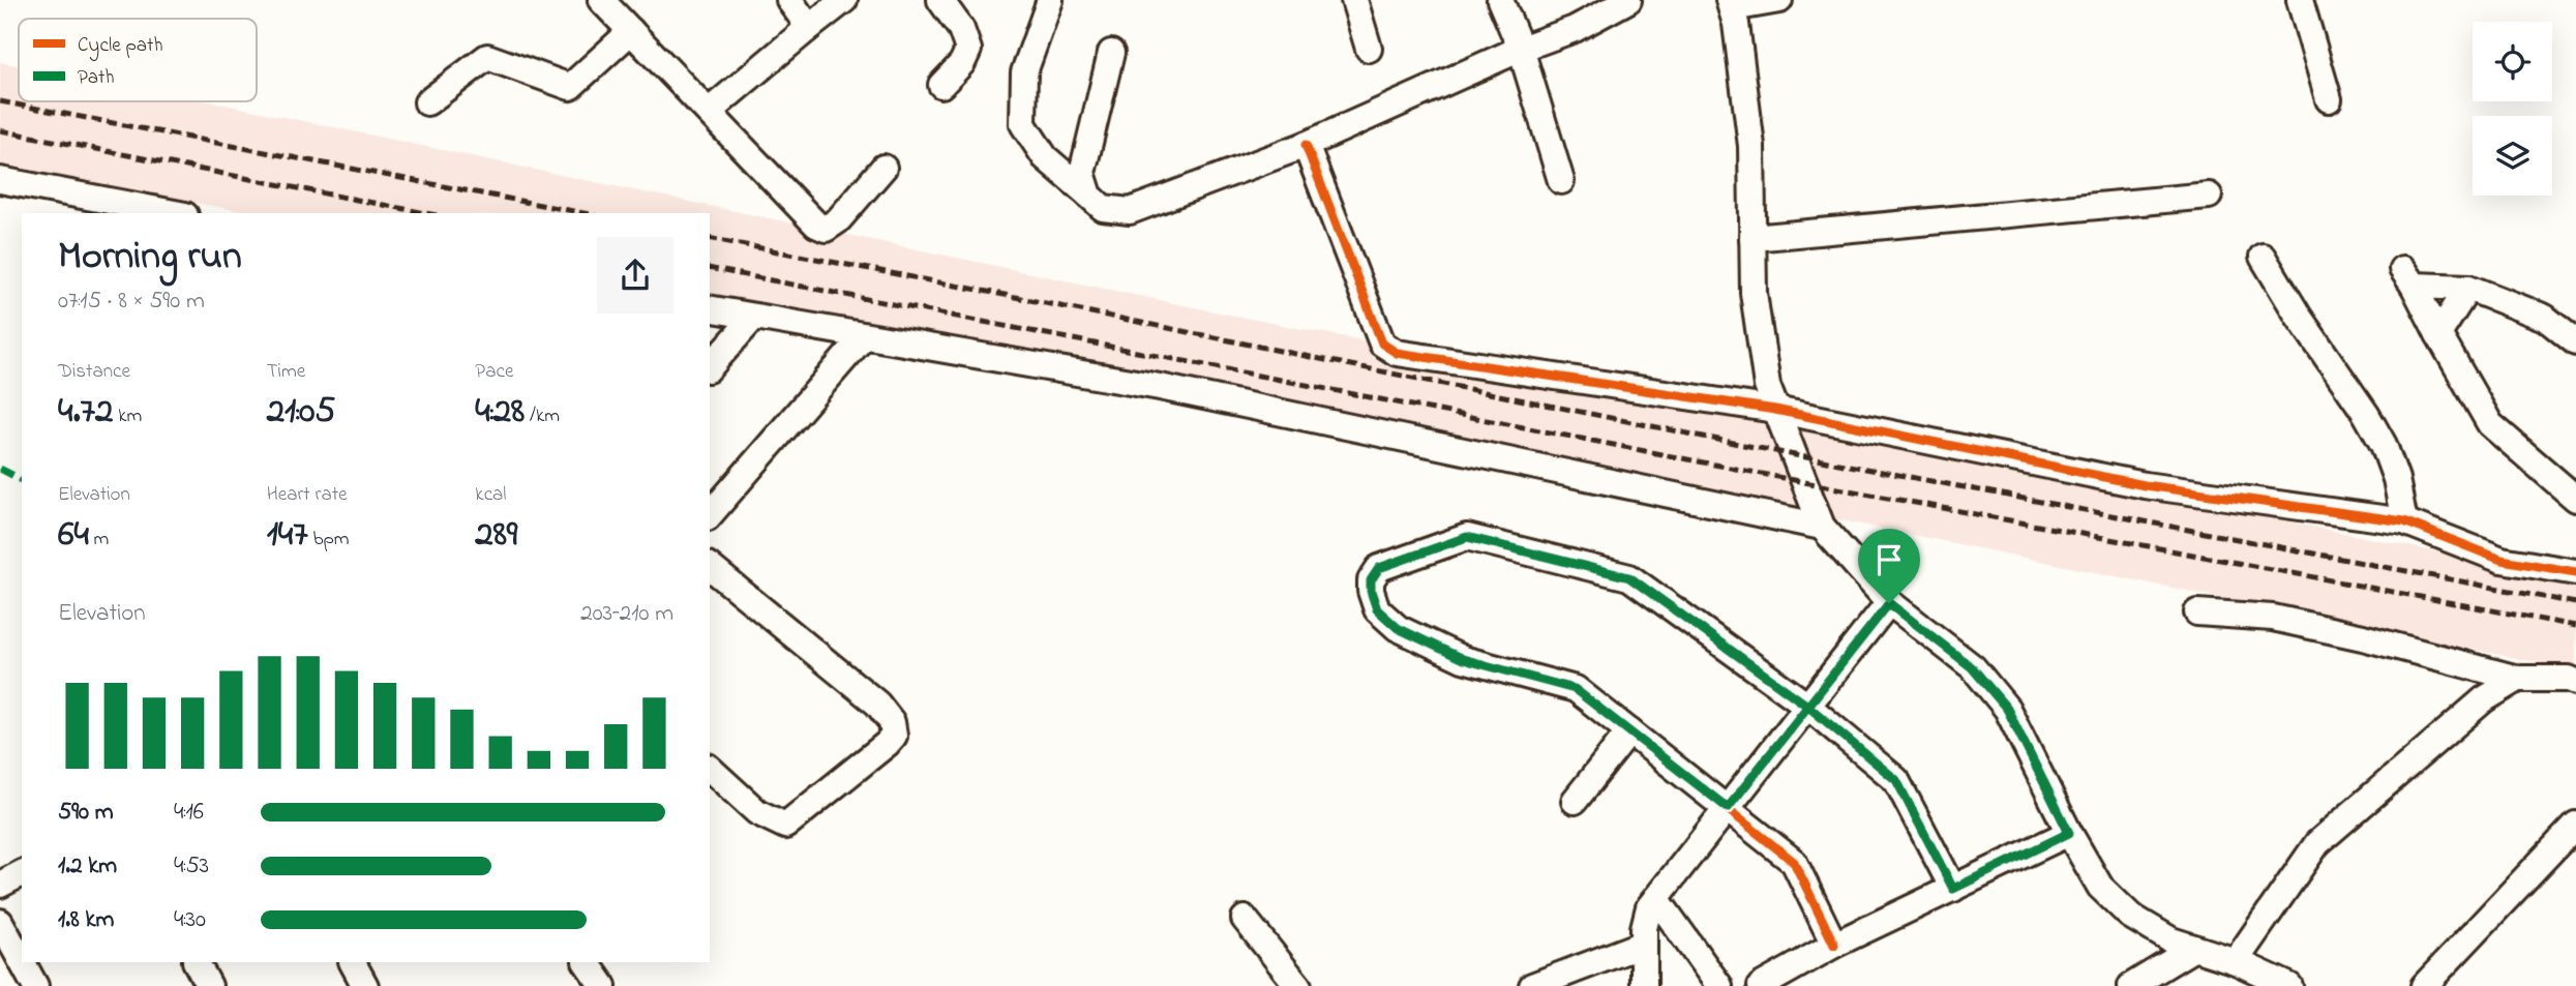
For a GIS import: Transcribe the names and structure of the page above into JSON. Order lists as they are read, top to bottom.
{
  "legend": ["Cycle path", "Path"],
  "page": {
    "heading": ["Morning run", "07:15 · 8 × 590 m"],
    "stats": [
      ["Distance", "4.72 km"],
      ["Time", "21:05"],
      ["Pace", "4:28 /km"],
      ["Elevation", "64 m"],
      ["Heart rate", "147 bpm"],
      ["kcal", "289"]
    ],
    "chart": ["Elevation", "203–210 m"],
    "list": [
      {
        "name": "590 m",
        "note": "4:16"
      },
      {
        "name": "1.2 km",
        "note": "4:53"
      },
      {
        "name": "1.8 km",
        "note": "4:30"
      }
    ]
  }
}
